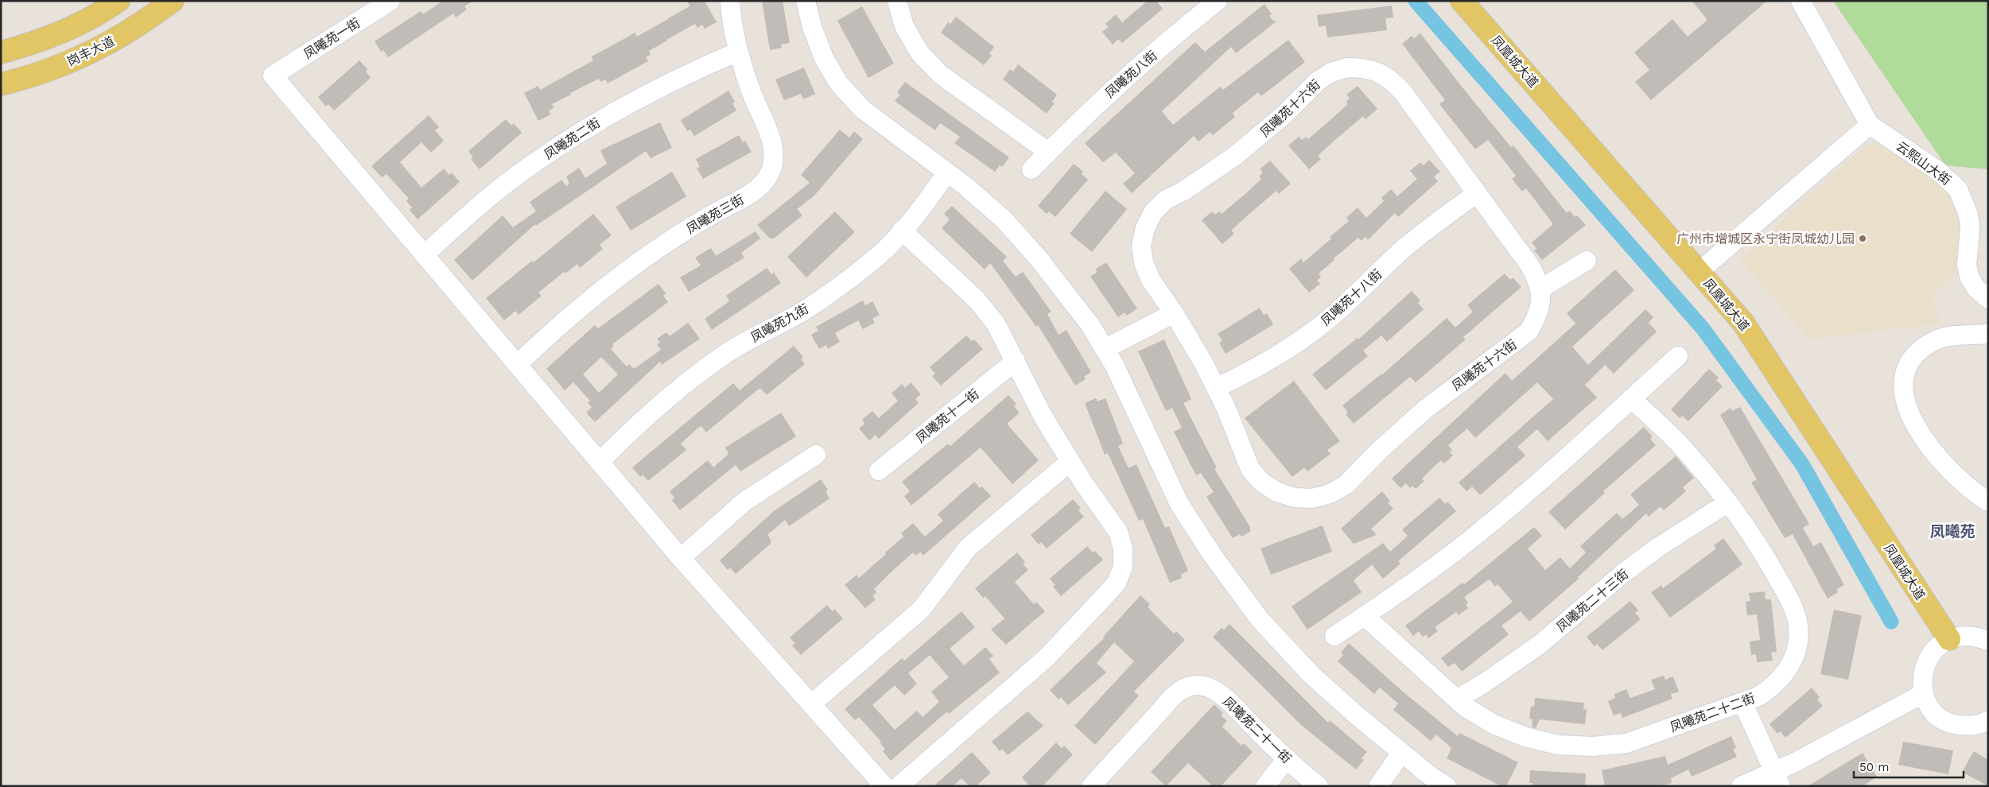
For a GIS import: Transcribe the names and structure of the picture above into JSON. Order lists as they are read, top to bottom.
{
  "streets": {
    "main road": ["岗丰大道", "凤凰城大道"],
    "street": [
      "凤曦苑一街",
      "凤曦苑八街",
      "凤曦苑十六街",
      "凤曦苑二街",
      "云熙山大街",
      "凤曦苑三街",
      "凤曦苑十八街",
      "凤曦苑九街",
      "凤曦苑十一街",
      "凤曦苑二十三街",
      "凤曦苑二十二街",
      "凤曦苑二十一街"
    ]
  },
  "crossings": [
    ["凤曦苑一街", "凤曦苑二街"],
    ["凤曦苑十六街", "凤曦苑十八街"],
    ["凤曦苑二街", "凤曦苑三街"],
    ["凤曦苑二十三街", "凤曦苑二十二街"]
  ],
  "districts": ["凤曦苑"],
  "places": ["广州市增城区永宁街凤城幼儿园"],
  "scale_bar": "50 m"
}
